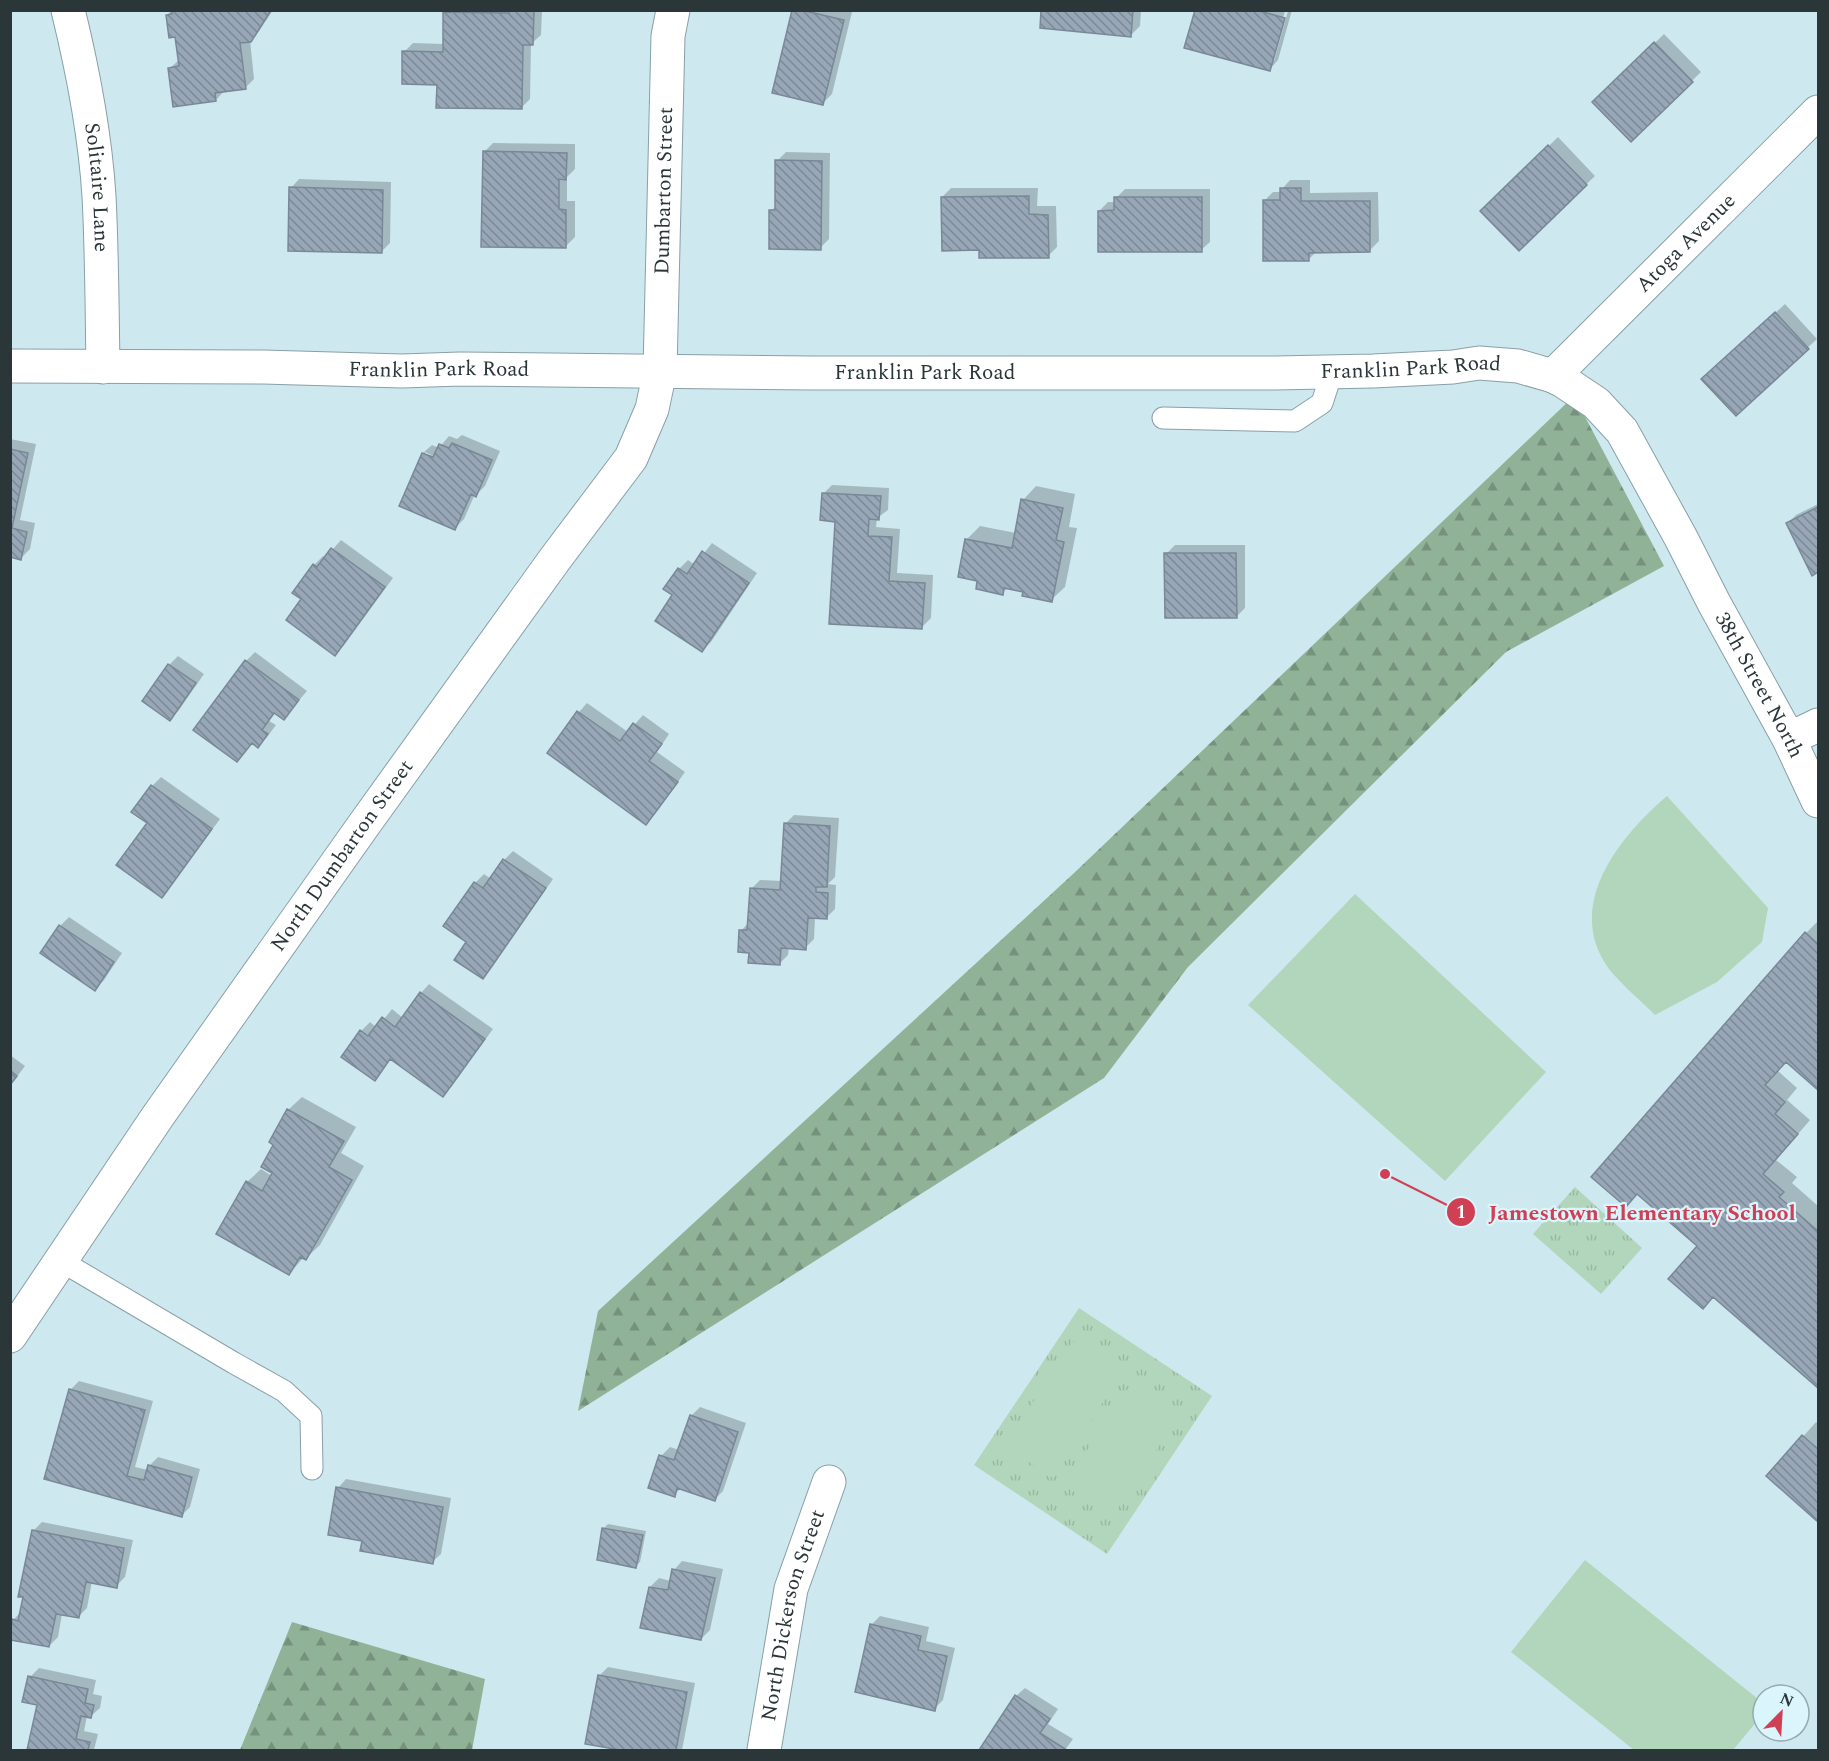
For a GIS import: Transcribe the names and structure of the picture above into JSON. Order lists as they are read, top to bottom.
{
  "streets": {
    "street": [
      "Solitaire Lane",
      "Dumbarton Street",
      "Atoga Avenue",
      "Franklin Park Road",
      "38th Street North",
      "North Dumbarton Street",
      "North Dickerson Street"
    ]
  },
  "crossings": [
    ["Solitaire Lane", "Franklin Park Road"],
    ["Dumbarton Street", "Franklin Park Road"],
    ["Dumbarton Street", "North Dumbarton Street"],
    ["Atoga Avenue", "Franklin Park Road"],
    ["Franklin Park Road", "38th Street North"],
    ["Franklin Park Road", "North Dumbarton Street"]
  ],
  "places": ["Jamestown Elementary School"],
  "north": "top right"
}
